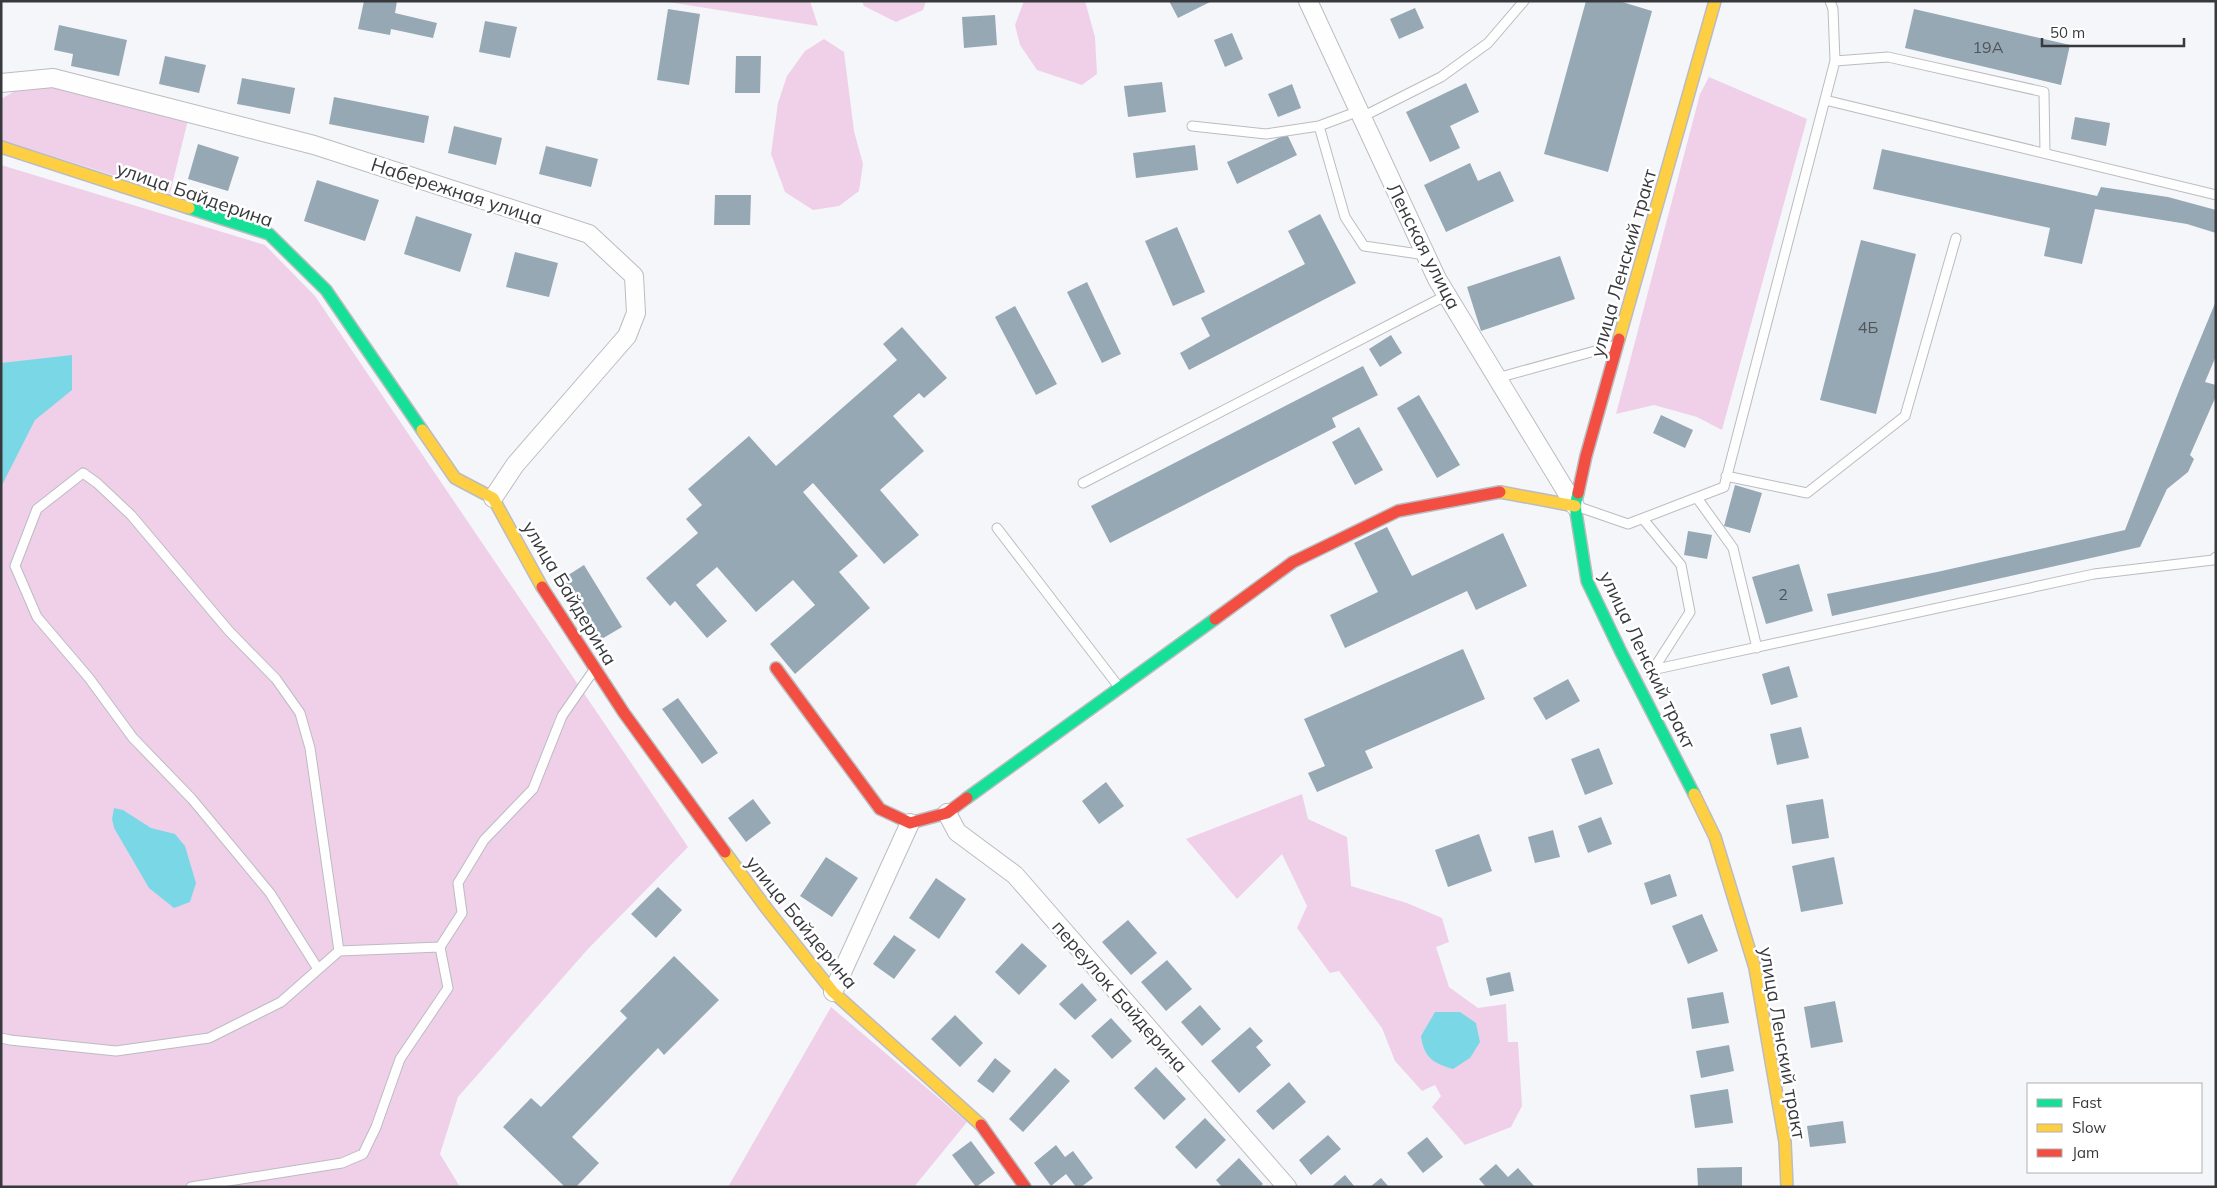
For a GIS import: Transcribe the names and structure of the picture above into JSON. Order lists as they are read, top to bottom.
{
  "streets": {
    "street": [
      "Набережная улица",
      "улица Байдерина",
      "Ленская улица",
      "улица Ленский тракт",
      "переулок Байдерина"
    ]
  },
  "crossings": [
    ["Набережная улица", "улица Байдерина"],
    ["Ленская улица", "улица Ленский тракт"]
  ],
  "house_numbers": ["19А", "4Б", "2"],
  "legend": ["Fast", "Slow", "Jam"],
  "scale_bar": "50 m"
}
